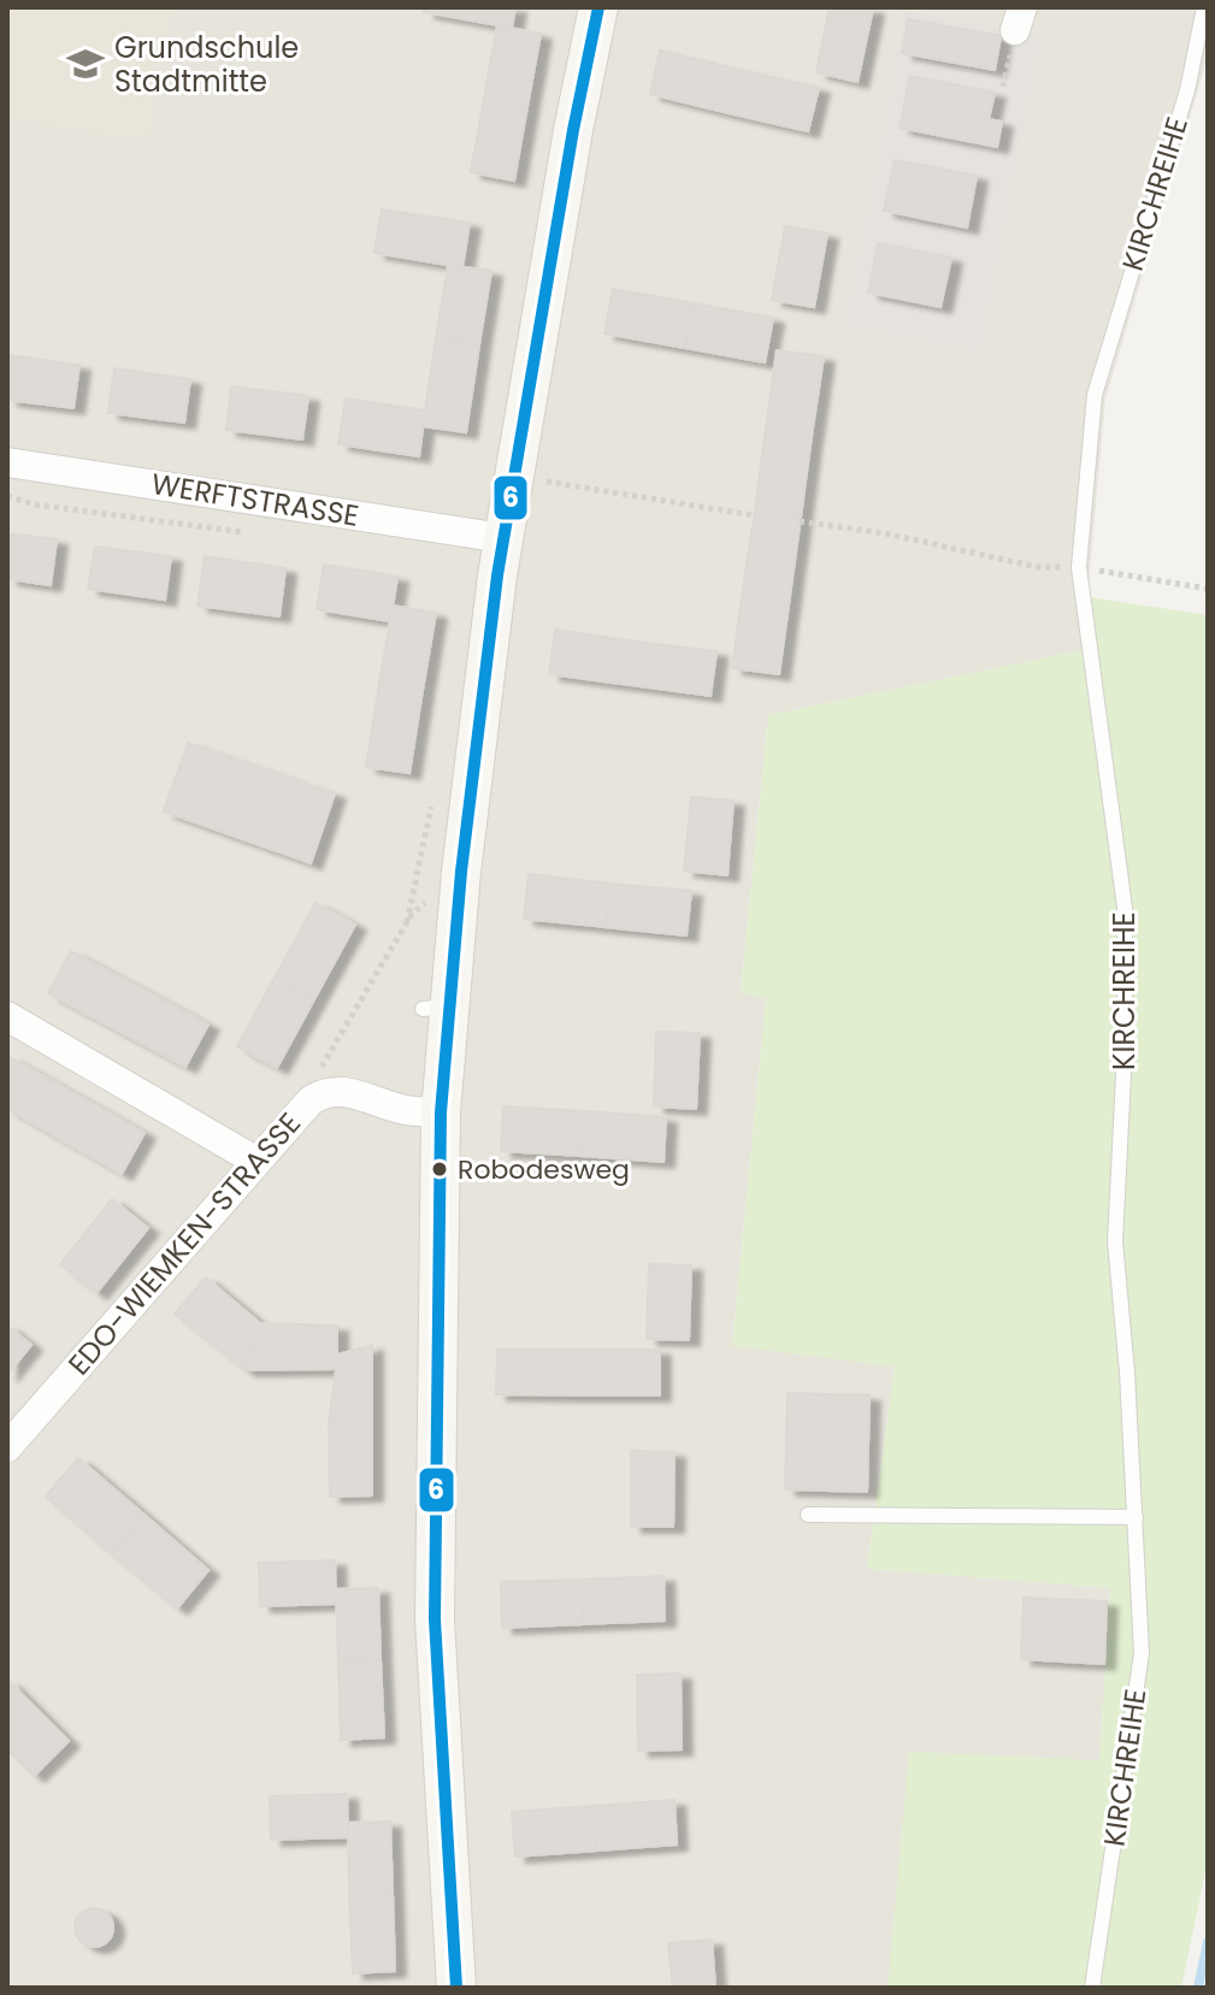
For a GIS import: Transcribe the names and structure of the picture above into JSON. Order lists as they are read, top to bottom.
{
  "streets": {
    "street": ["WERFTSTRASSE", "EDO-WIEMKEN-STRASSE"],
    "lane": ["KIRCHREIHE"]
  },
  "places": {
    "school or university": ["Grundschule Stadtmitte"],
    "other": ["Robodesweg"]
  },
  "lines": ["transit line 6"]
}
